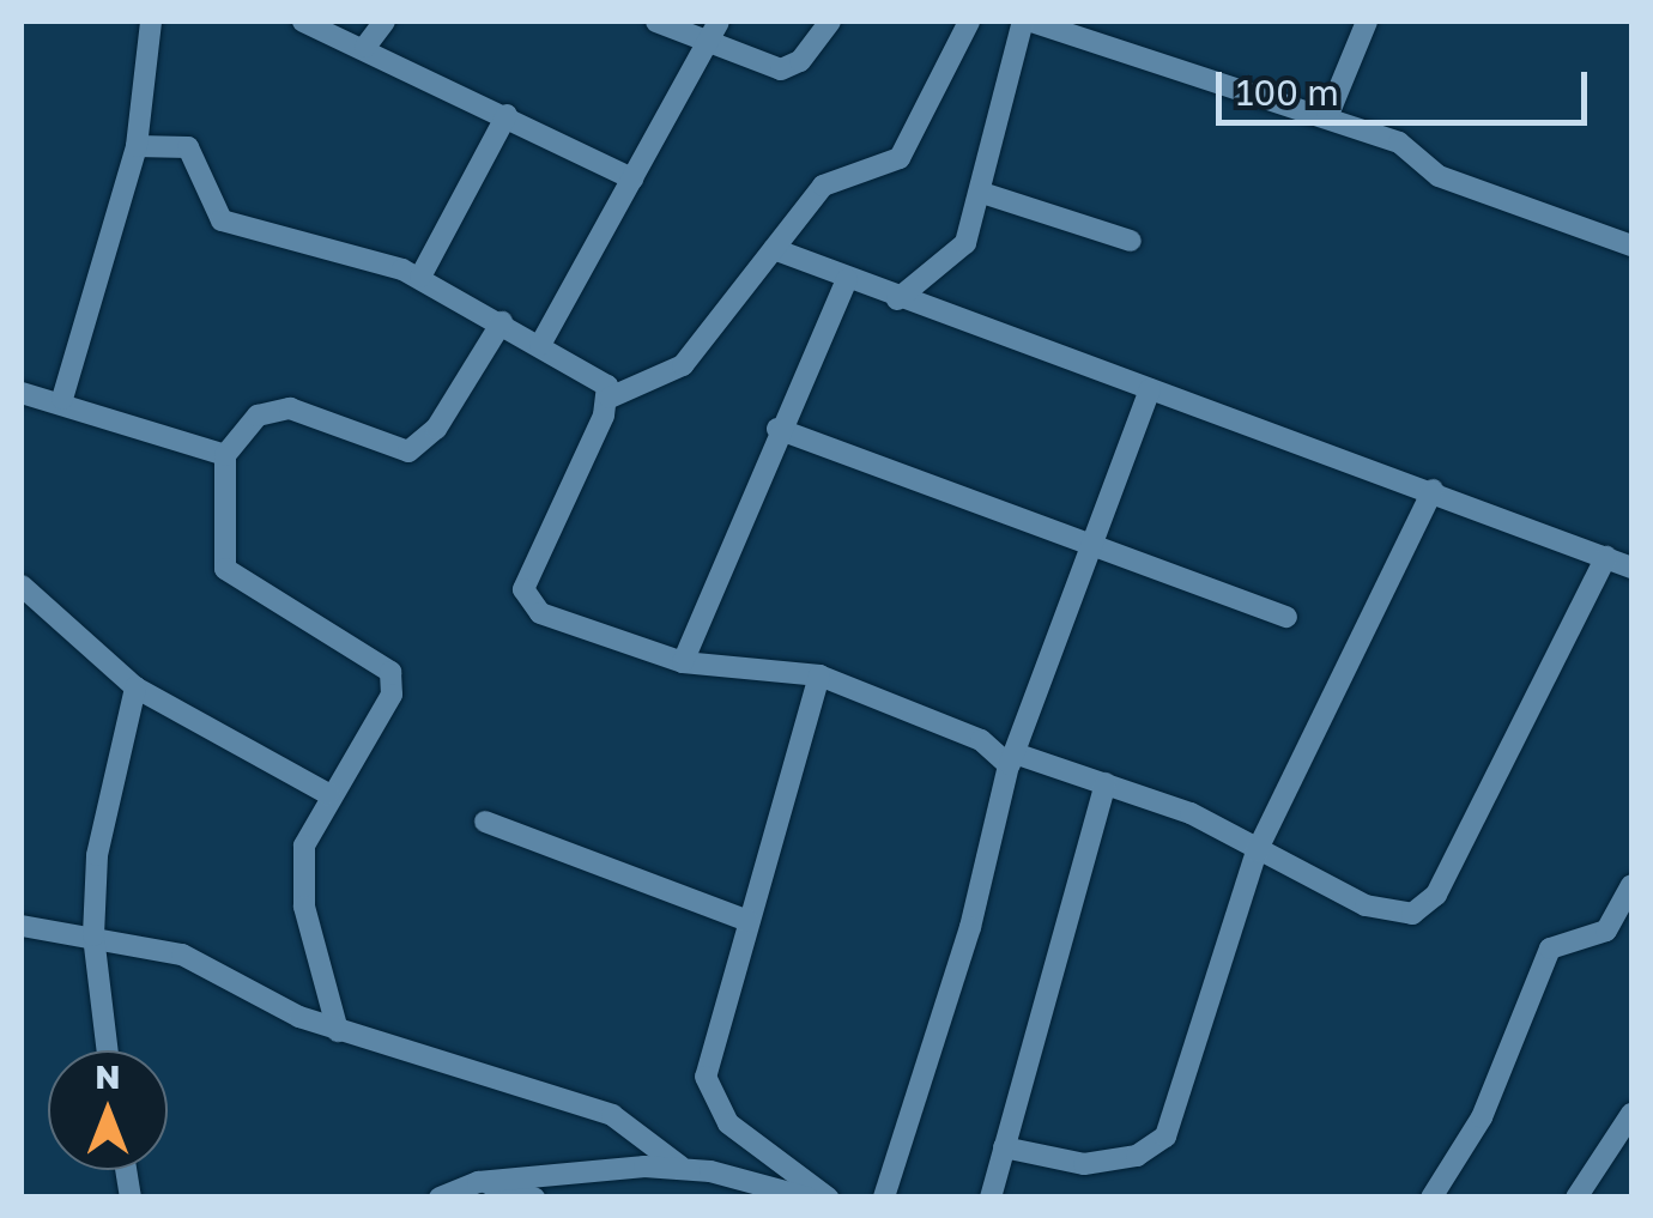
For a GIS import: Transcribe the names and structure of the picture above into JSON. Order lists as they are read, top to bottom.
{
  "scale_bar": "100 m",
  "north": "top"
}
